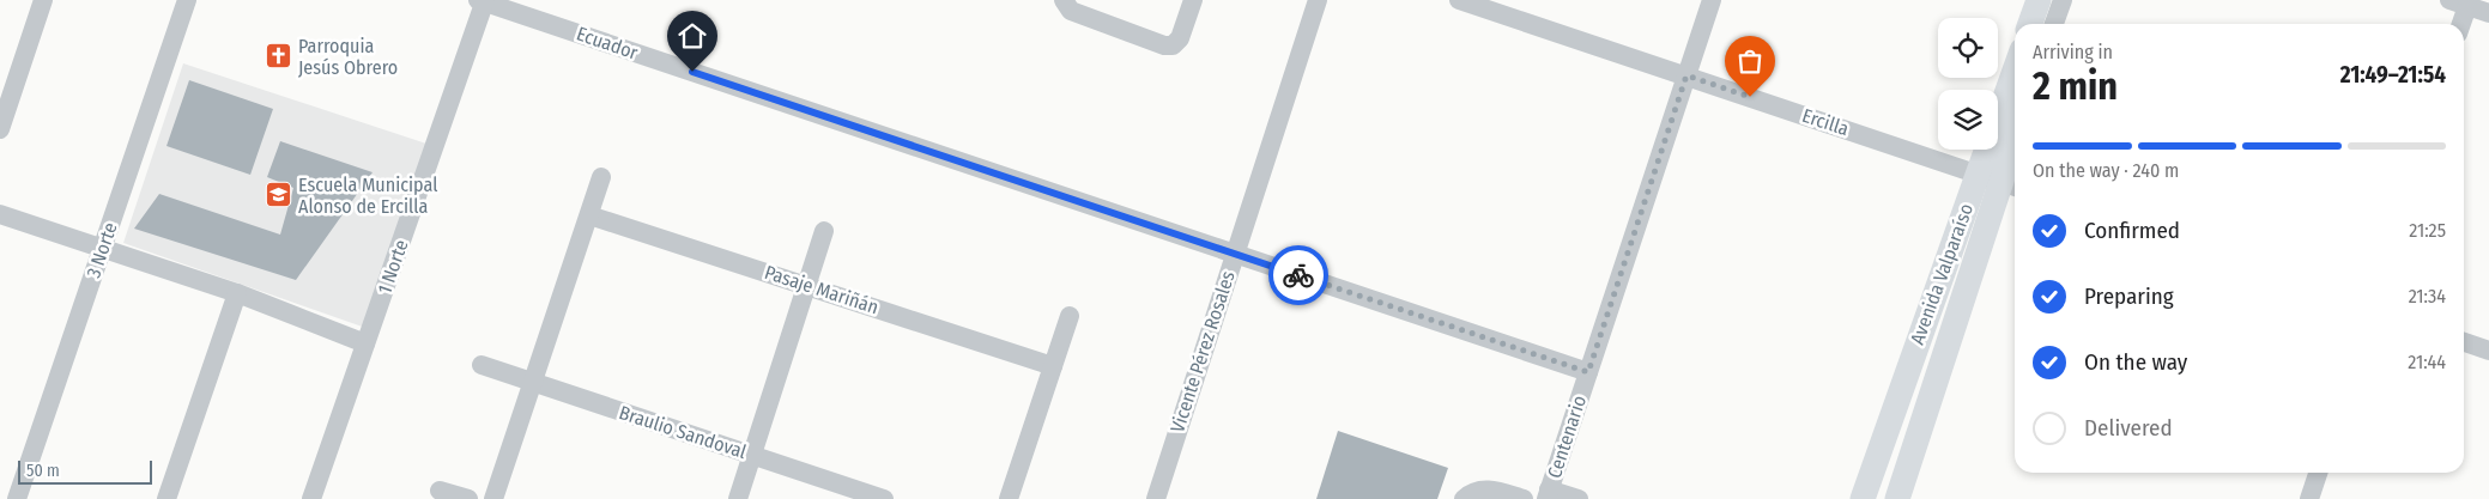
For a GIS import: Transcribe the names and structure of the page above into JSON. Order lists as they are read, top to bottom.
{
  "streets": {
    "main road": ["Avenida Valparaíso"],
    "street": [
      "Ecuador",
      "Ercilla",
      "3 Norte",
      "1 Norte",
      "Pasaje Mariñán",
      "Vicente Pérez Rosales",
      "Braulio Sandoval",
      "Centenario"
    ]
  },
  "crossings": [
    ["Ecuador", "1 Norte"],
    ["Ecuador", "Vicente Pérez Rosales"],
    ["Ecuador", "Centenario"],
    ["Ercilla", "Avenida Valparaíso"],
    ["Ercilla", "Centenario"]
  ],
  "places": {
    "church": ["Parroquia Jesús Obrero"],
    "school or university": ["Escuela Municipal Alonso de Ercilla"]
  },
  "scale_bar": "50 m",
  "page": {
    "heading": ["2 min", "Arriving in", "21:49–21:54"],
    "bar": "On the way · 240 m",
    "list": [
      ["Confirmed", "21:25"],
      ["Preparing", "21:34"],
      ["On the way", "21:44"],
      "Delivered"
    ],
    "scale": "50 m"
  }
}
